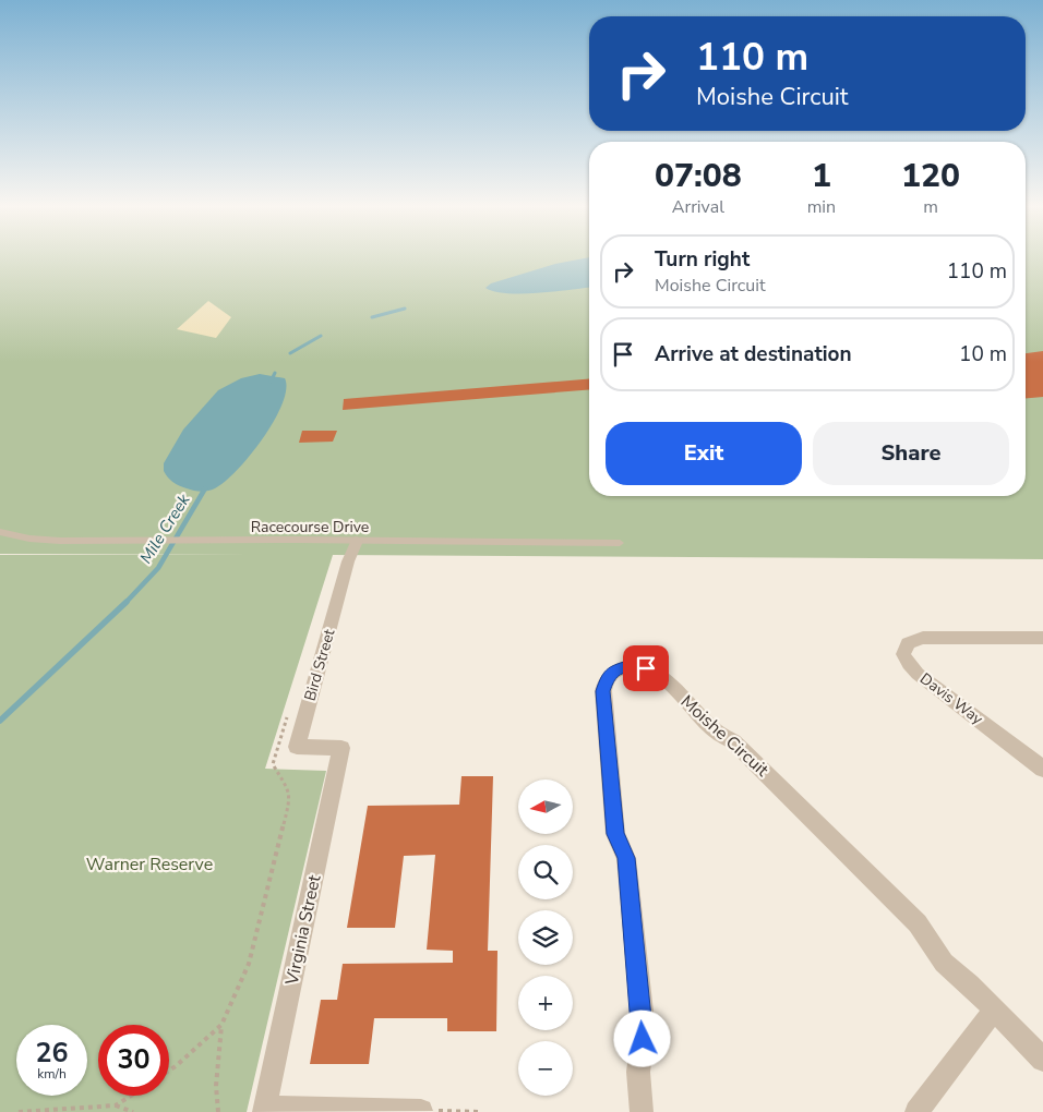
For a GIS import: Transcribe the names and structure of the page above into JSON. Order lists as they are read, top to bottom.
{
  "streets": {
    "street": [
      "Bird Street",
      "Davis Way",
      "Moishe Circuit",
      "Virginia Street"
    ],
    "lane": ["Racecourse Drive"]
  },
  "crossings": [
    ["Racecourse Drive", "Bird Street"],
    ["Bird Street", "Virginia Street"]
  ],
  "water": ["Mile Creek"],
  "parks": ["Warner Reserve"],
  "north": "left",
  "page": {
    "turn": ["110 m", "Moishe Circuit"],
    "eta": [
      "07:08",
      "Arrival",
      "1",
      "min",
      "120",
      "m"
    ],
    "list": [
      {
        "name": "Turn right",
        "note": "Moishe Circuit",
        "value": "110 m"
      },
      {
        "name": "Arrive at destination",
        "value": "10 m"
      }
    ],
    "buttons": ["Exit", "Share"],
    "map_buttons": ["+", "−"],
    "speed": "26 km/h",
    "limit": "30"
  }
}
